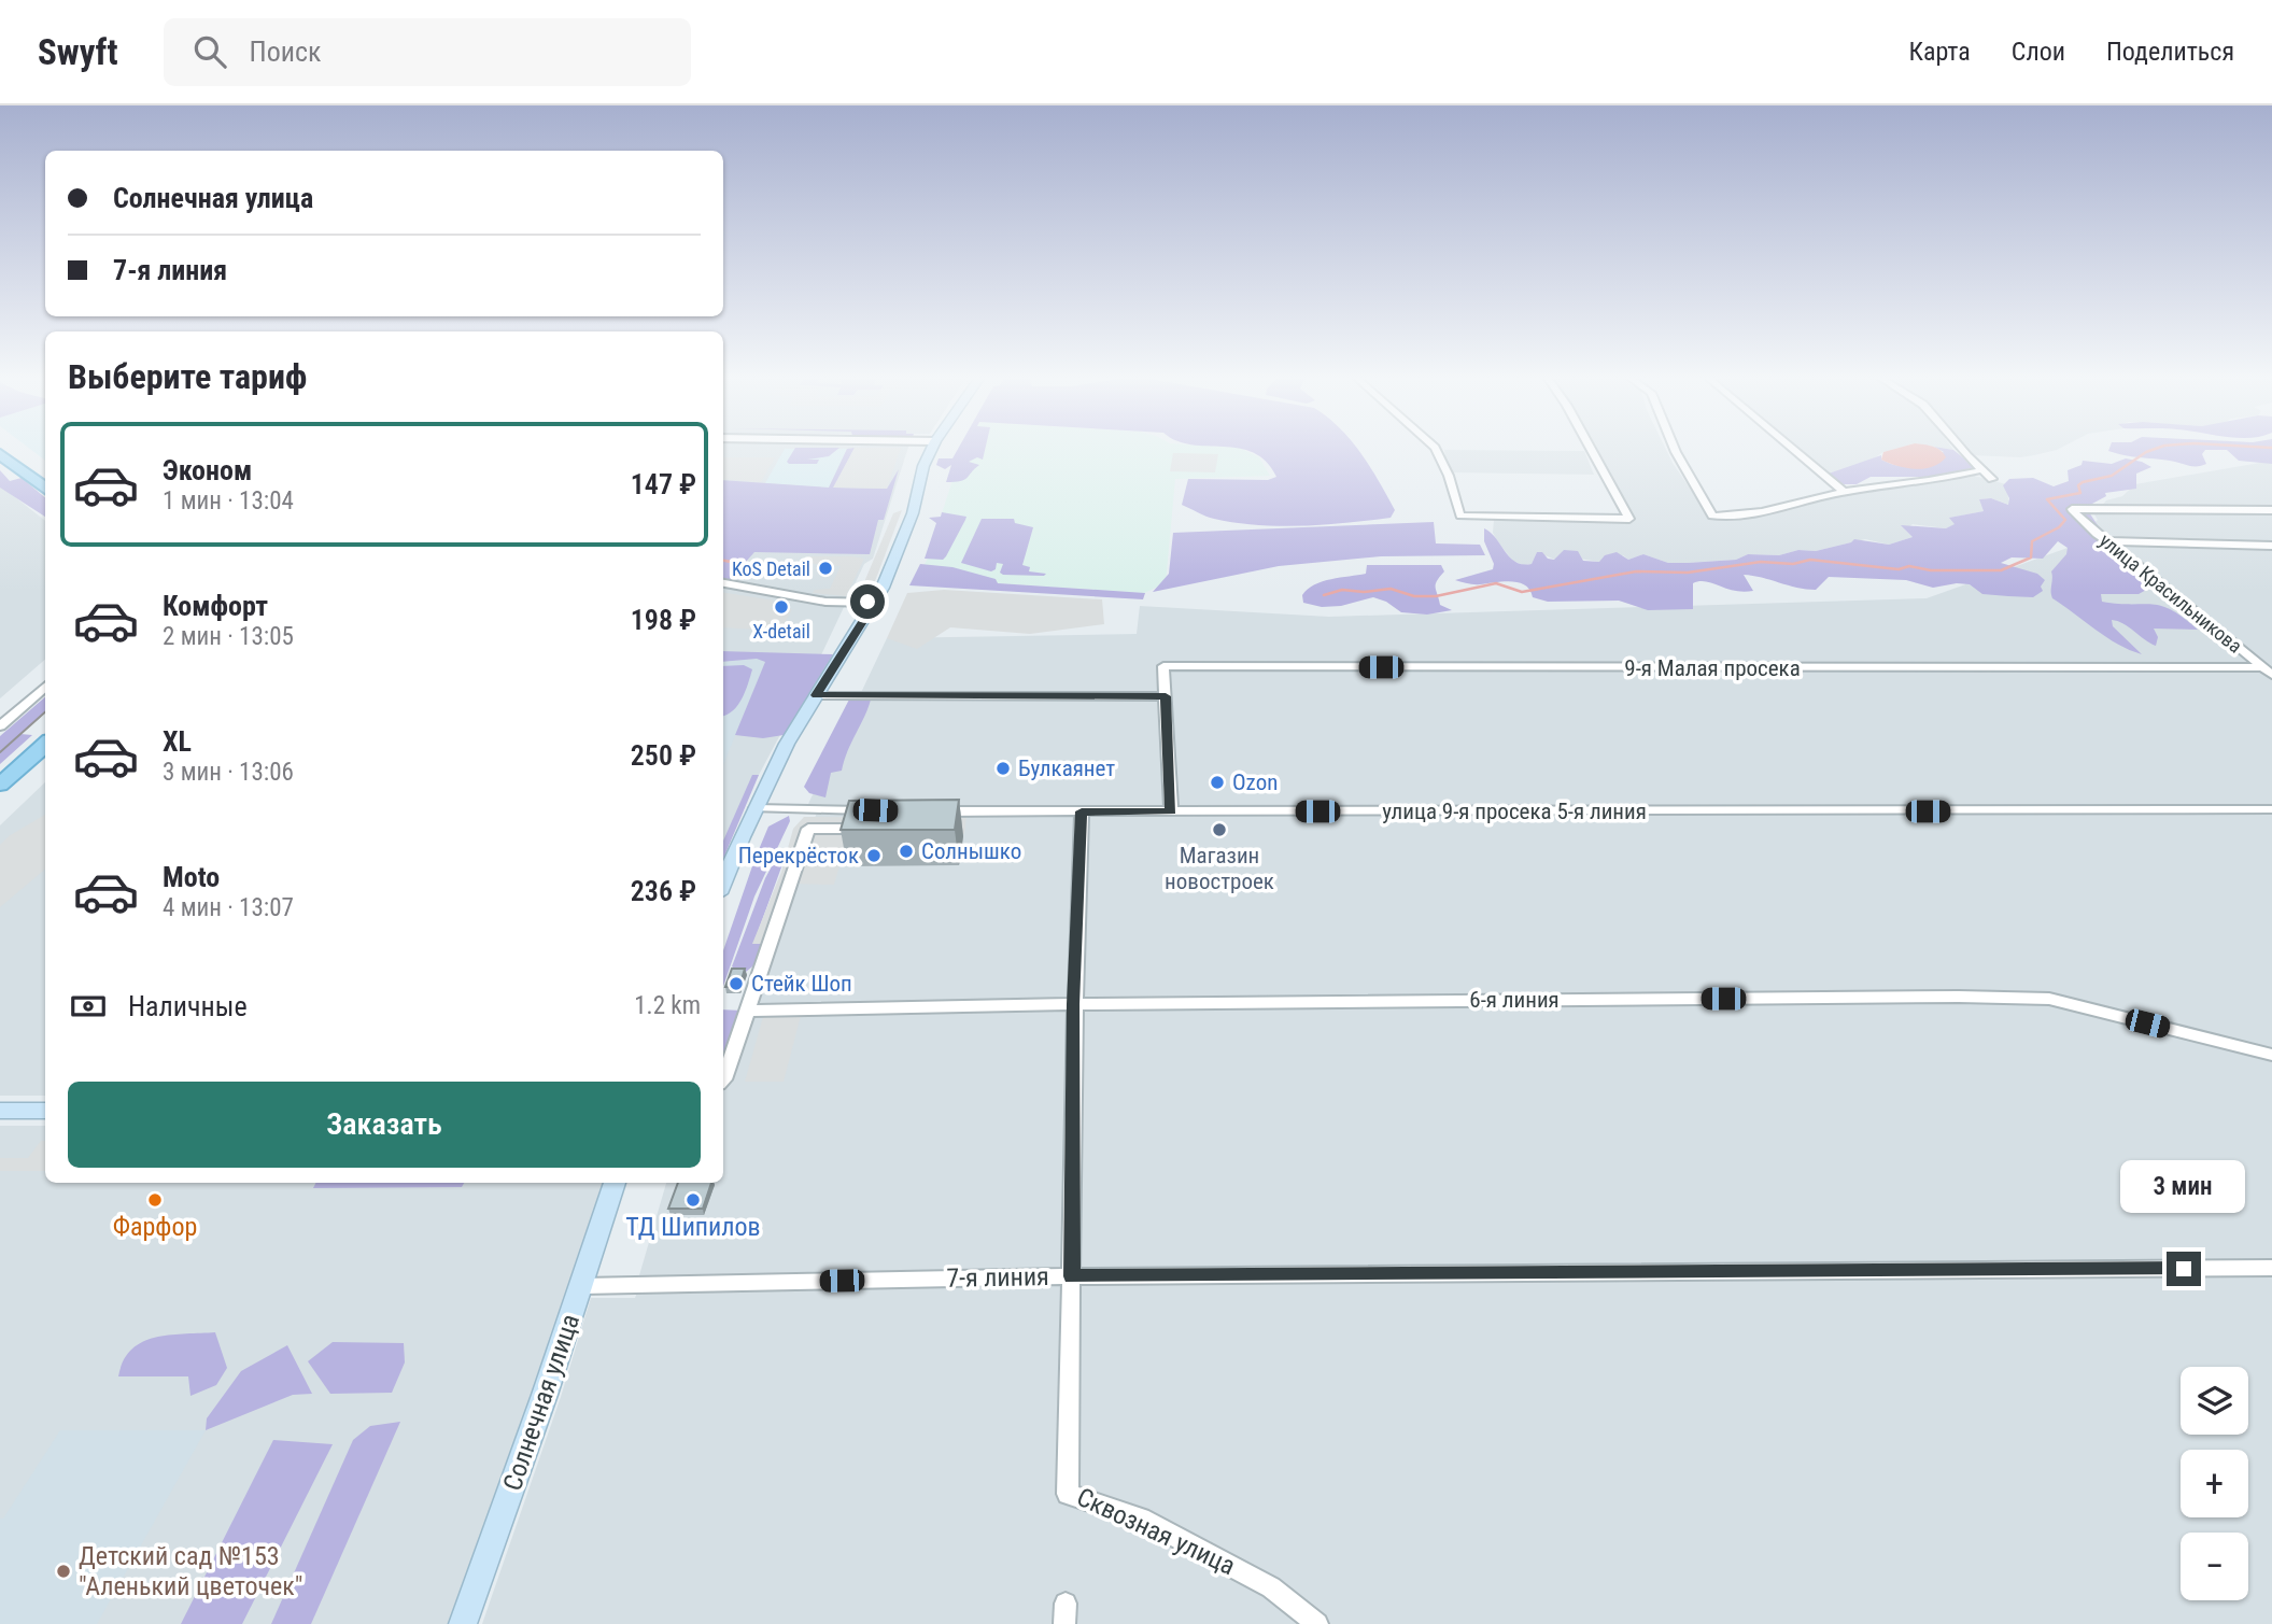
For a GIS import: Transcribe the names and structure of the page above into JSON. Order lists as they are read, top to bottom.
{
  "streets": {
    "main road": ["Солнечная улица"],
    "street": [
      "улица Красильникова",
      "9-я Малая просека",
      "улица 9-я просека 5-я линия",
      "6-я линия",
      "7-я линия",
      "Сквозная улица"
    ]
  },
  "crossings": [
    ["улица Красильникова", "9-я Малая просека"],
    ["улица 9-я просека 5-я линия", "Сквозная улица"],
    ["6-я линия", "Сквозная улица"],
    ["7-я линия", "Солнечная улица"],
    ["7-я линия", "Сквозная улица"]
  ],
  "places": [
    "KoS Detail",
    "X-detail",
    "Булкаянет",
    "Ozon",
    "Магазин новостроек",
    "Солнышко",
    "Перекрёсток",
    "Стейк Шоп",
    "Фарфор",
    "ТД Шипилов",
    "Детский сад №153 \"Аленький цветочек\""
  ],
  "page": {
    "header": "Swyft",
    "search": "Поиск",
    "nav": ["Карта", "Слои", "Поделиться"],
    "banner": ["Солнечная улица", "7-я линия"],
    "heading": "Выберите тариф",
    "list": [
      {
        "name": "Эконом",
        "note": "1 мин · 13:04",
        "value": "147 ₽"
      },
      {
        "name": "Комфорт",
        "note": "2 мин · 13:05",
        "value": "198 ₽"
      },
      {
        "name": "XL",
        "note": "3 мин · 13:06",
        "value": "250 ₽"
      },
      {
        "name": "Moto",
        "note": "4 мин · 13:07",
        "value": "236 ₽"
      }
    ],
    "pay": ["Наличные", "1.2 km"],
    "buttons": "Заказать",
    "bubble": "3 мин",
    "map_buttons": ["+", "−"]
  }
}
